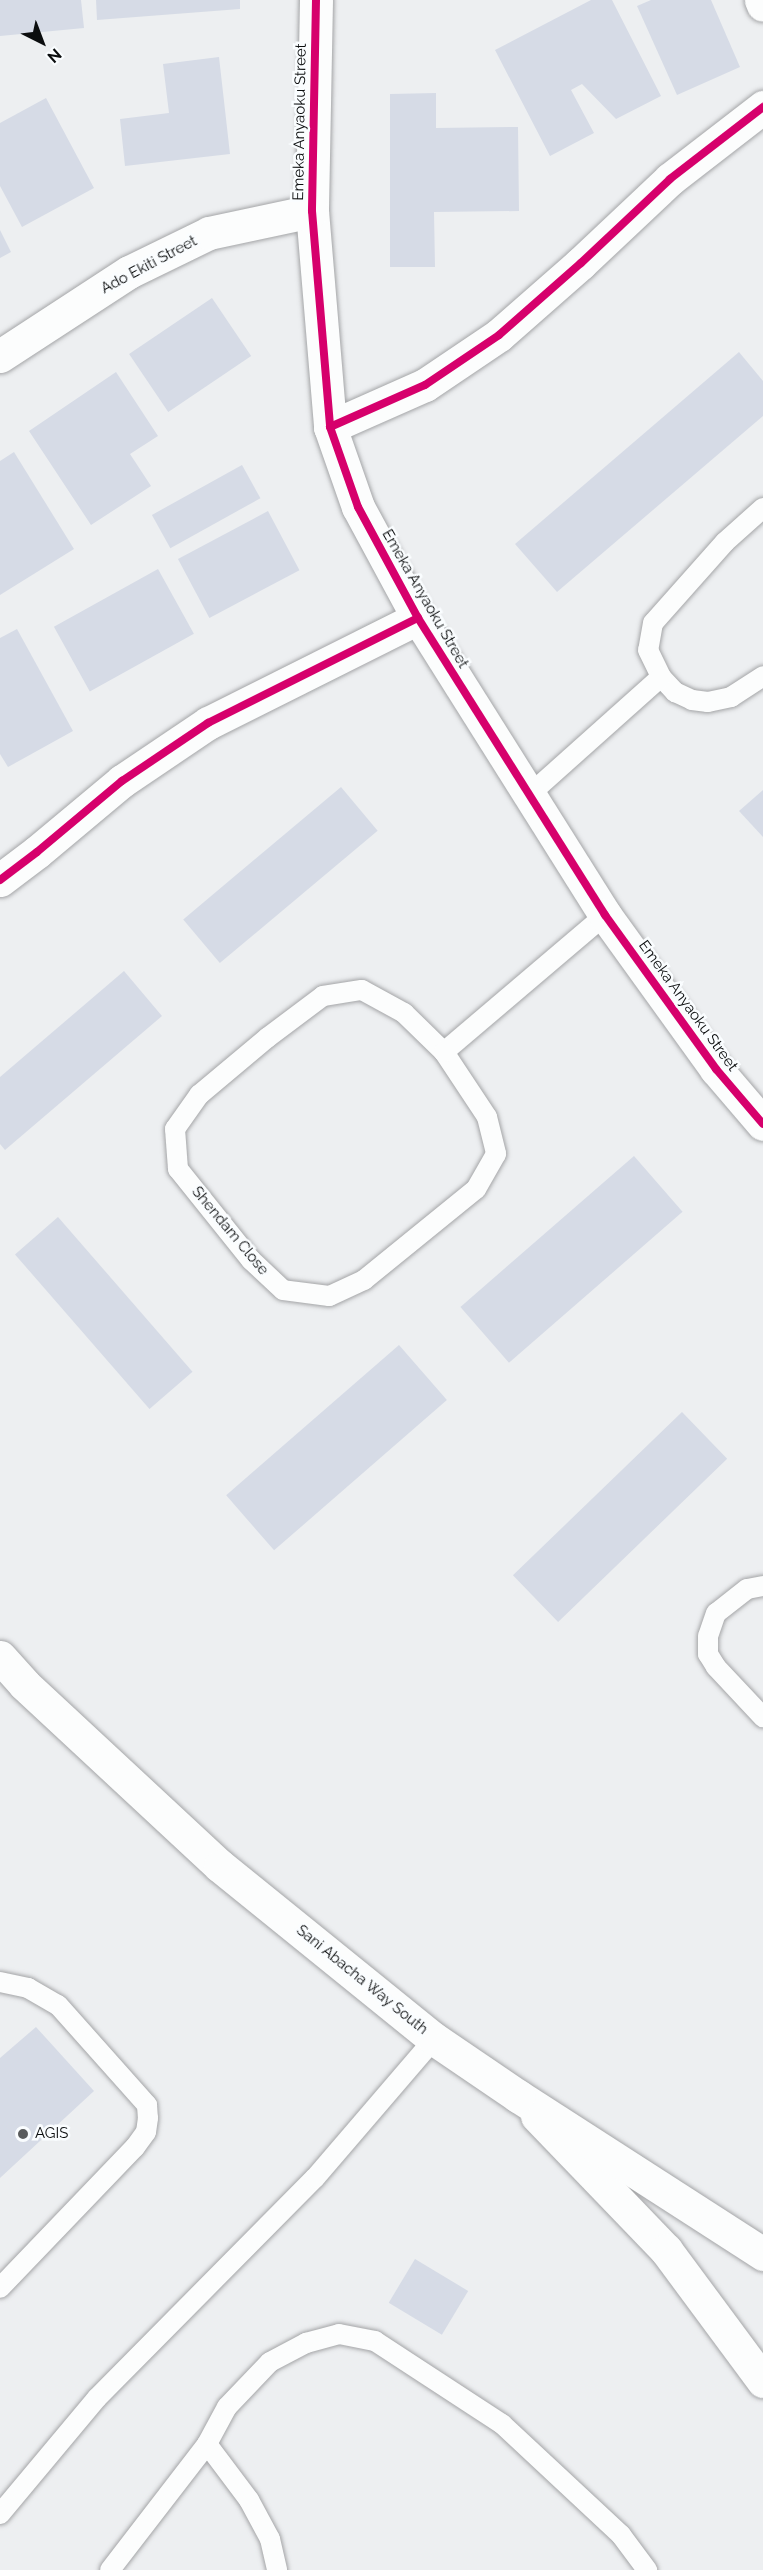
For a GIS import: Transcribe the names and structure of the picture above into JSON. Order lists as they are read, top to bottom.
{
  "streets": {
    "main road": ["Emeka Anyaoku Street", "Ado Ekiti Street", "Sani Abacha Way South"],
    "lane": ["Shendam Close"]
  },
  "crossings": [
    ["Emeka Anyaoku Street", "Ado Ekiti Street"]
  ],
  "places": ["AGIS"],
  "north": "bottom right"
}
